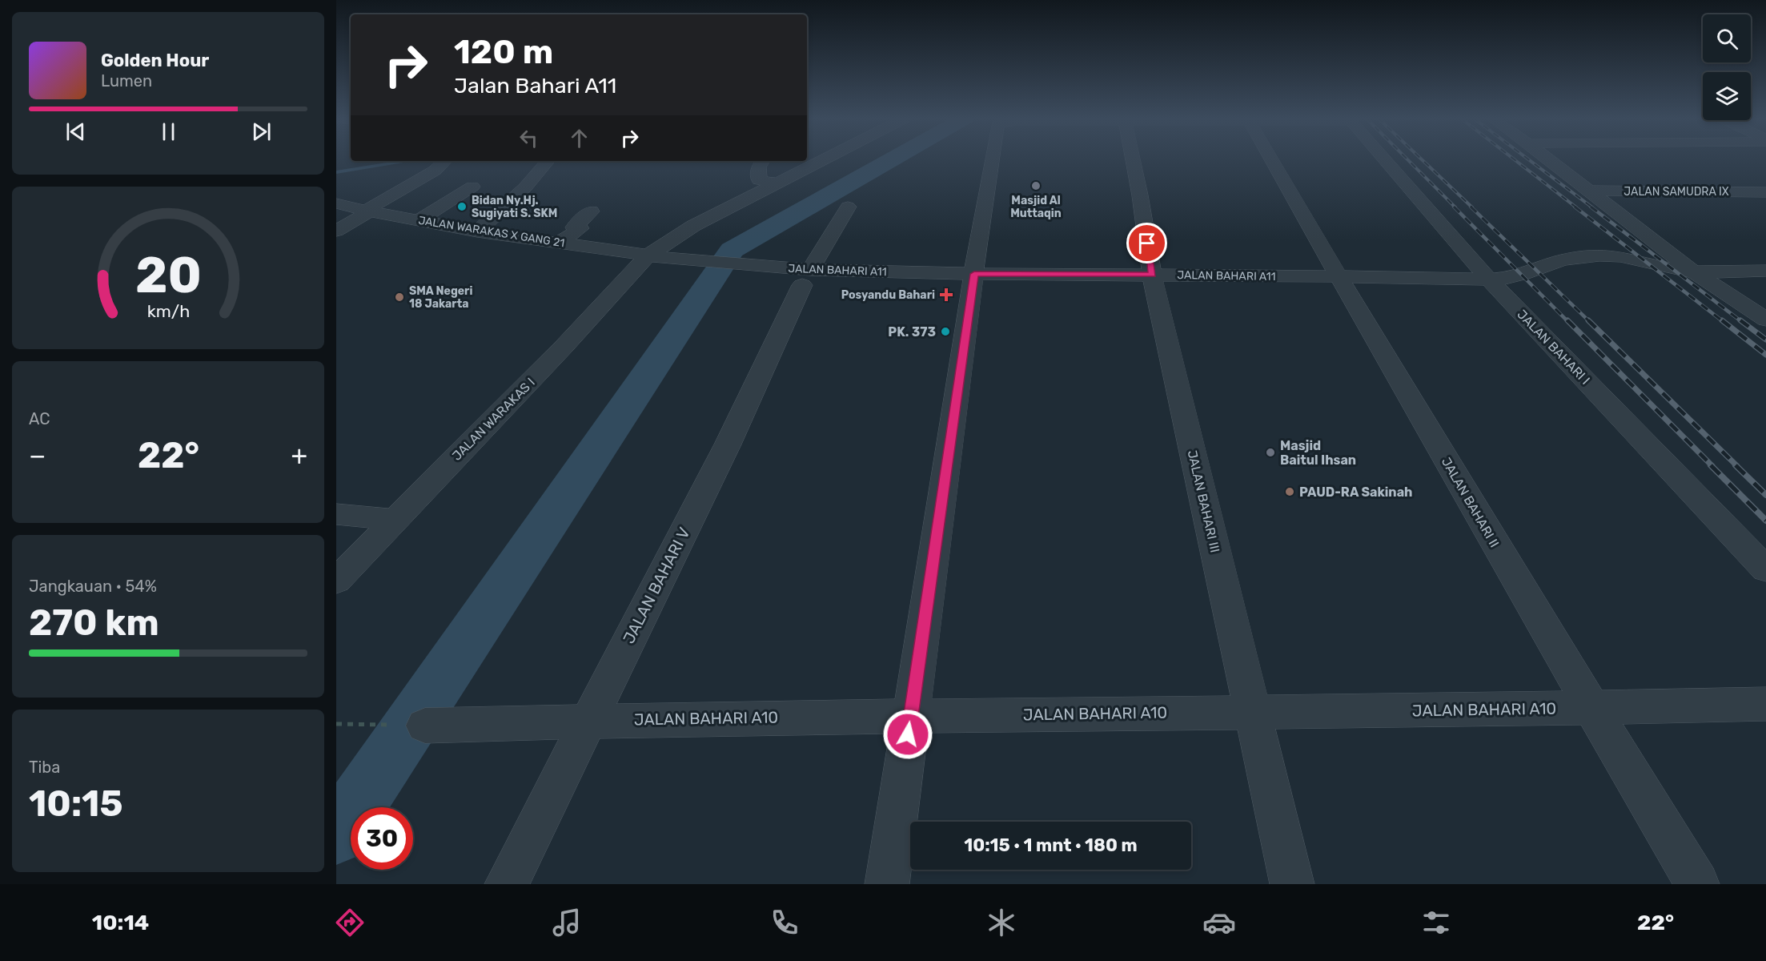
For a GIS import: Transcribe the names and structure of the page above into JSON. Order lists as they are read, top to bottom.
{
  "streets": {
    "street": [
      "JALAN SAMUDRA IX",
      "JALAN WARAKAS X GANG 21",
      "JALAN BAHARI A11",
      "JALAN BAHARI I",
      "JALAN WARAKAS I",
      "JALAN BAHARI III",
      "JALAN BAHARI II",
      "JALAN BAHARI V",
      "JALAN BAHARI A10"
    ]
  },
  "crossings": [
    ["JALAN WARAKAS X GANG 21", "JALAN BAHARI A11"],
    ["JALAN WARAKAS X GANG 21", "JALAN WARAKAS I"],
    ["JALAN BAHARI A11", "JALAN BAHARI I"],
    ["JALAN BAHARI A11", "JALAN WARAKAS I"],
    ["JALAN BAHARI A11", "JALAN BAHARI III"],
    ["JALAN BAHARI A11", "JALAN BAHARI II"],
    ["JALAN BAHARI A11", "JALAN BAHARI V"],
    ["JALAN BAHARI III", "JALAN BAHARI A10"],
    ["JALAN BAHARI II", "JALAN BAHARI A10"],
    ["JALAN BAHARI V", "JALAN BAHARI A10"]
  ],
  "places": {
    "other": [
      "Masjid Al Muttaqin",
      "Bidan Ny.Hj. Sugiyati S. SKM",
      "SMA Negeri 18 Jakarta",
      "PK. 373",
      "Masjid Baitul Ihsan",
      "PAUD-RA Sakinah"
    ],
    "health": ["Posyandu Bahari"]
  },
  "page": {
    "turn": ["120 m", "Jalan Bahari A11"],
    "song": ["Golden Hour", "Lumen"],
    "tile": [
      "AC",
      ["Jangkauan · 54%", "270 km"],
      ["Tiba", "10:15"]
    ],
    "heat": ["−", "22°", "+"],
    "limit": "30",
    "trip": "10:15 · 1 mnt · 180 m",
    "tabs": ["10:14", "22°"],
    "gauge": ["20", "km/h"]
  }
}
